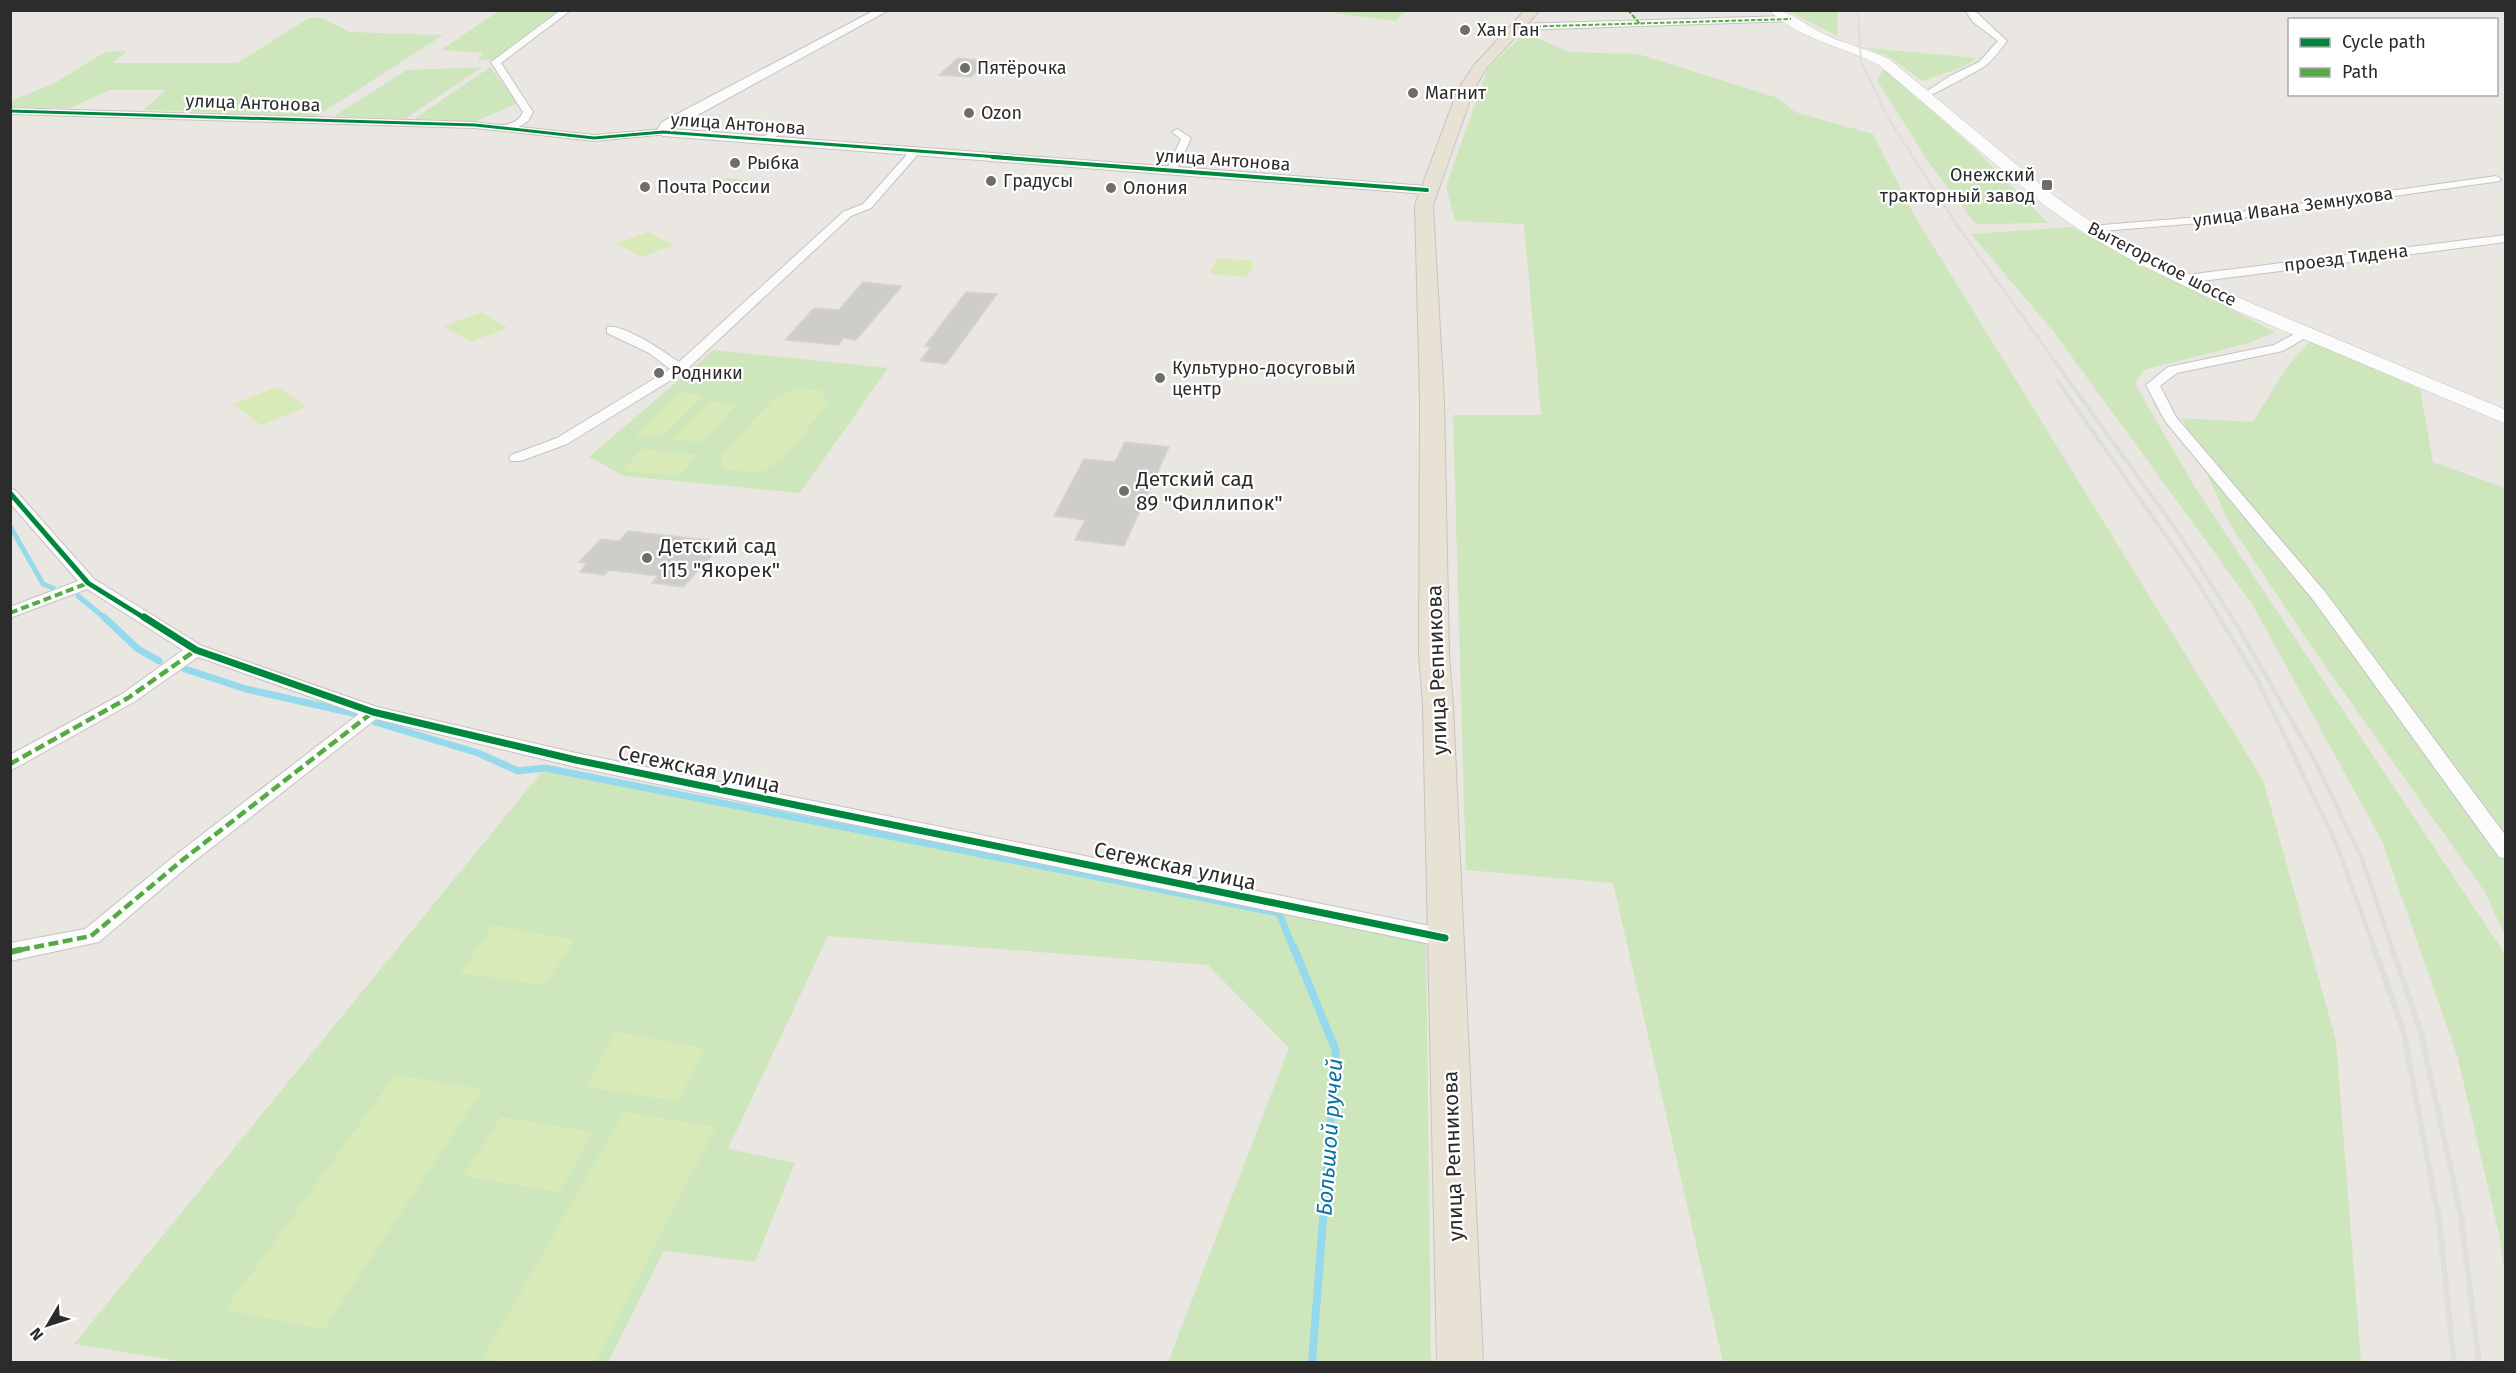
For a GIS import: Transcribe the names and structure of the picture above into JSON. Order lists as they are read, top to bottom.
{
  "streets": {
    "main road": ["Вытегорское шоссе", "улица Репникова"],
    "street": [
      "улица Антонова",
      "улица Ивана Земнухова",
      "проезд Тидена",
      "Сегежская улица"
    ]
  },
  "crossings": [
    ["улица Антонова", "улица Репникова"],
    ["улица Ивана Земнухова", "Вытегорское шоссе"],
    ["проезд Тидена", "Вытегорское шоссе"],
    ["улица Репникова", "Сегежская улица"]
  ],
  "water": ["Большой ручей"],
  "places": {
    "other": [
      "Хан Ган",
      "Пятёрочка",
      "Магнит",
      "Ozon",
      "Рыбка",
      "Градусы",
      "Почта России",
      "Олония",
      "Родники",
      "Культурно-досуговый центр",
      "Детский сад 89 \"Филлипок\"",
      "Детский сад 115 \"Якорек\""
    ],
    "transit": ["Онежский тракторный завод"]
  },
  "legend": ["Cycle path", "Path"],
  "north": "bottom left"
}
